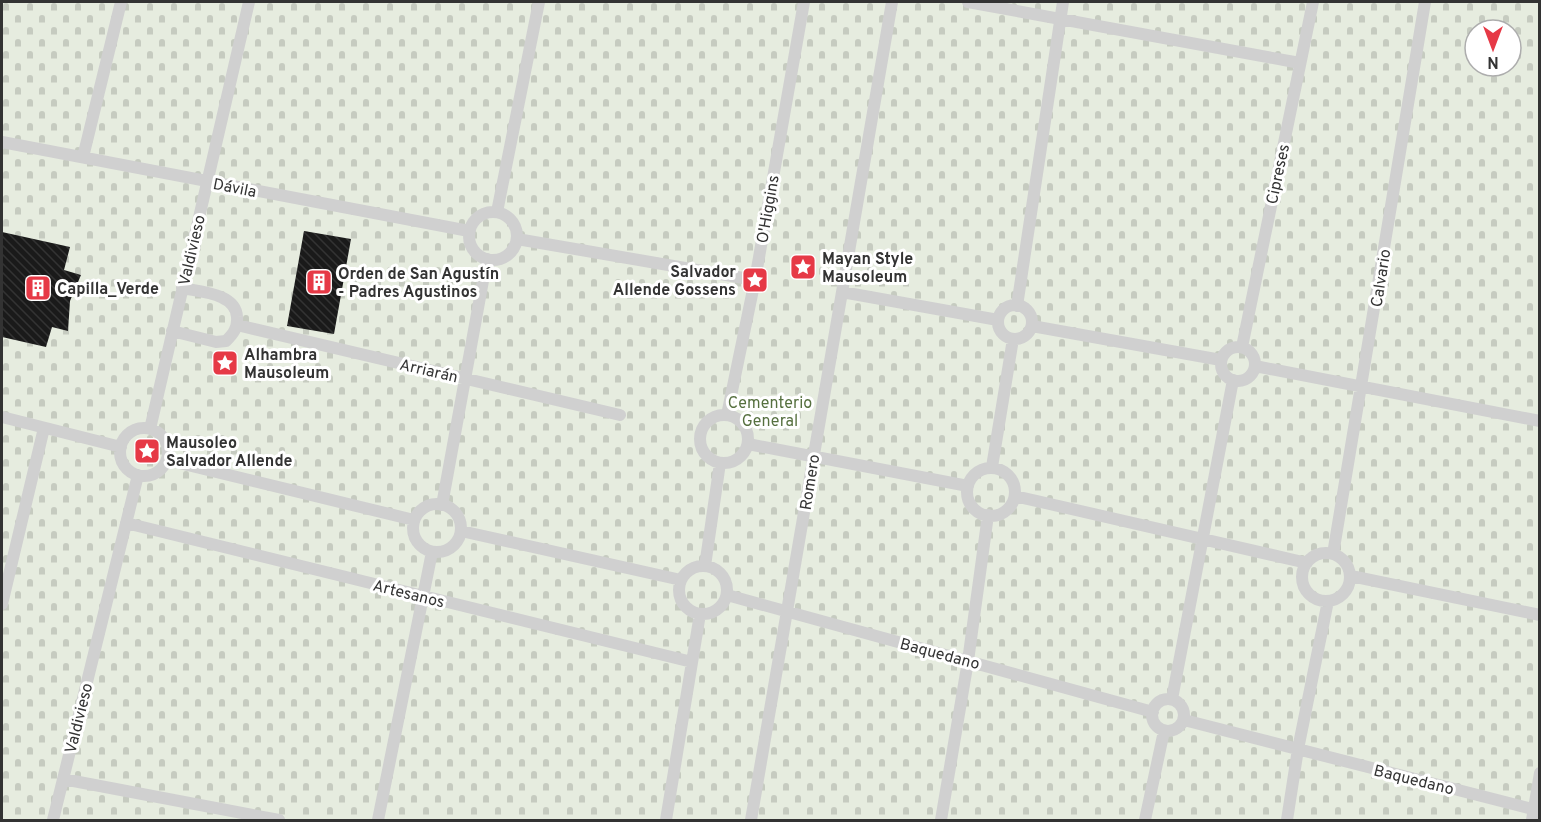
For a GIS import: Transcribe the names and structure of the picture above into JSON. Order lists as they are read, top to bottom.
{
  "streets": {
    "lane": [
      "Cipreses",
      "Dávila",
      "O'Higgins",
      "Valdivieso",
      "Calvario",
      "Arriarán",
      "Romero",
      "Artesanos",
      "Baquedano"
    ]
  },
  "crossings": [
    ["Dávila", "Valdivieso"],
    ["Valdivieso", "Artesanos"],
    ["Romero", "Baquedano"]
  ],
  "parks": ["Cementerio General"],
  "places": {
    "place": [
      "Mayan Style Mausoleum",
      "Salvador Allende Gossens",
      "Alhambra Mausoleum",
      "Mausoleo Salvador Allende"
    ],
    "building": ["Orden de San Agustín - Padres Agustinos", "Capilla_Verde"]
  },
  "north": "bottom"
}
